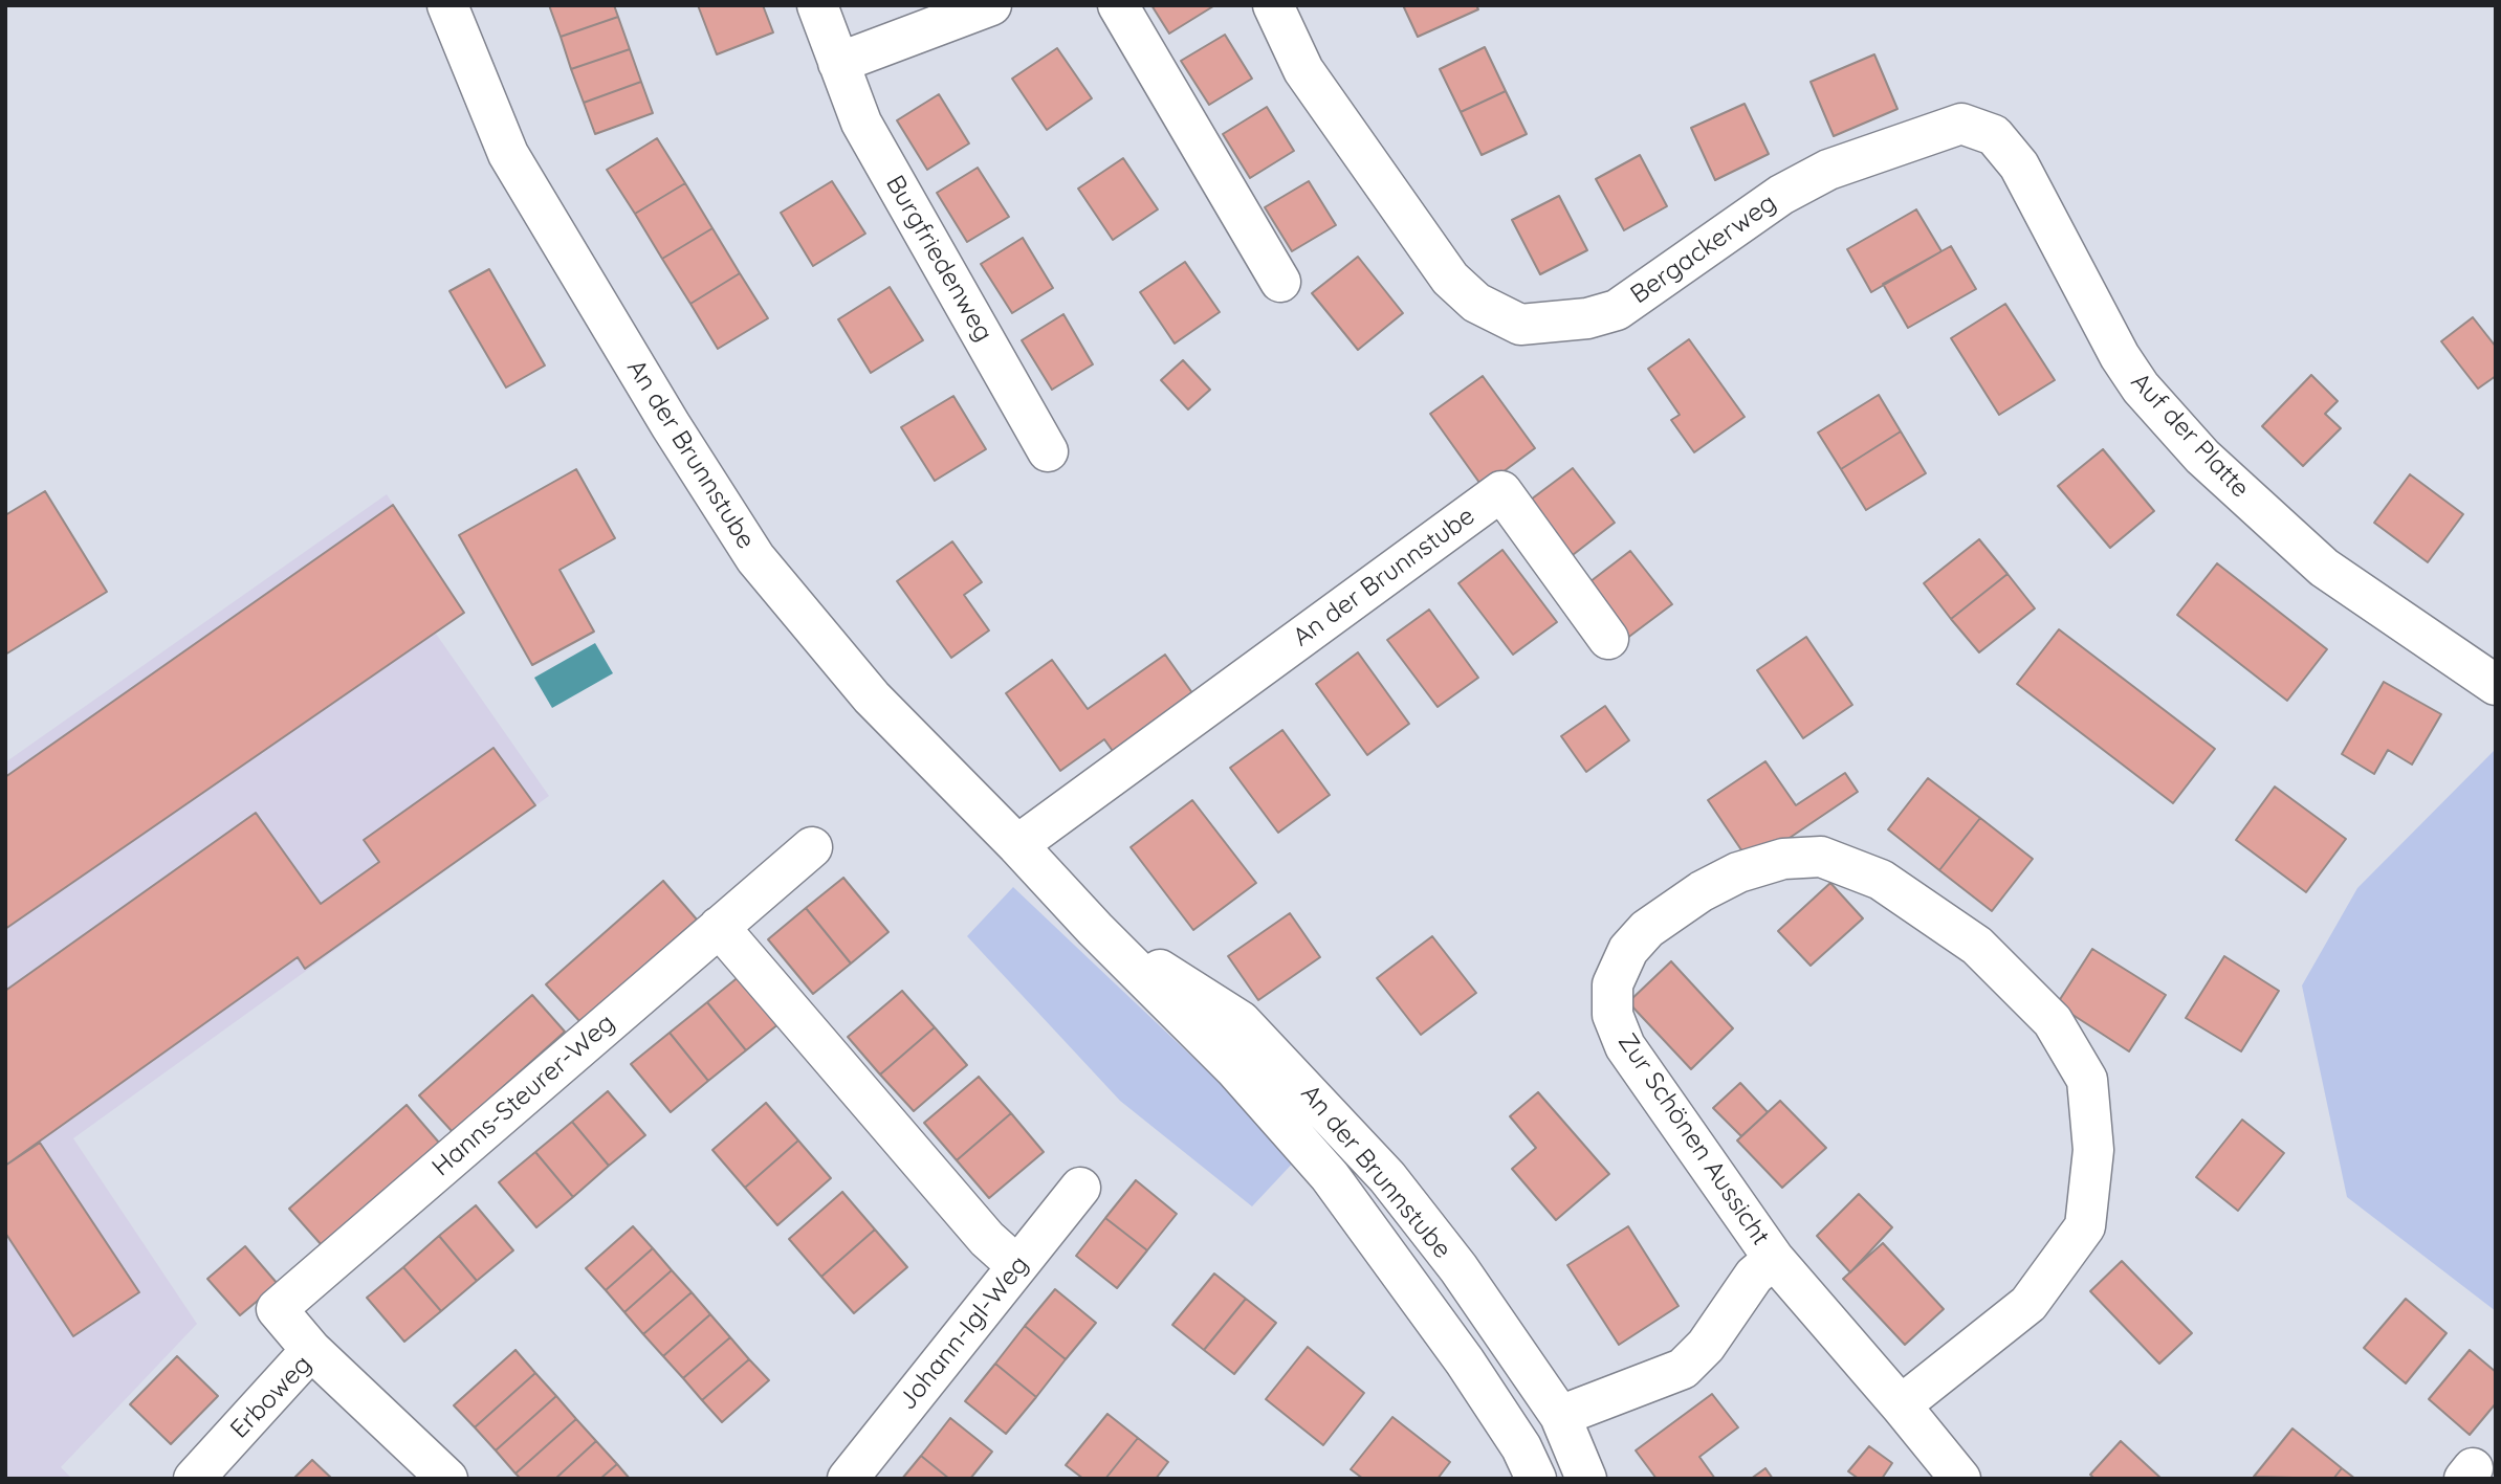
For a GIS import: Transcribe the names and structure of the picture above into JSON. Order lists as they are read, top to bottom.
{
  "streets": {
    "street": [
      "Bergackerweg",
      "Burgfriedenweg",
      "Auf der Platte",
      "An der Brunnstube",
      "Hanns-Steurer-Weg",
      "Zur Schönen Aussicht",
      "Johann-Igl-Weg",
      "Erboweg"
    ]
  },
  "crossings": [
    ["Bergackerweg", "Auf der Platte"],
    ["An der Brunnstube", "Zur Schönen Aussicht"],
    ["Hanns-Steurer-Weg", "Erboweg"]
  ]
}
